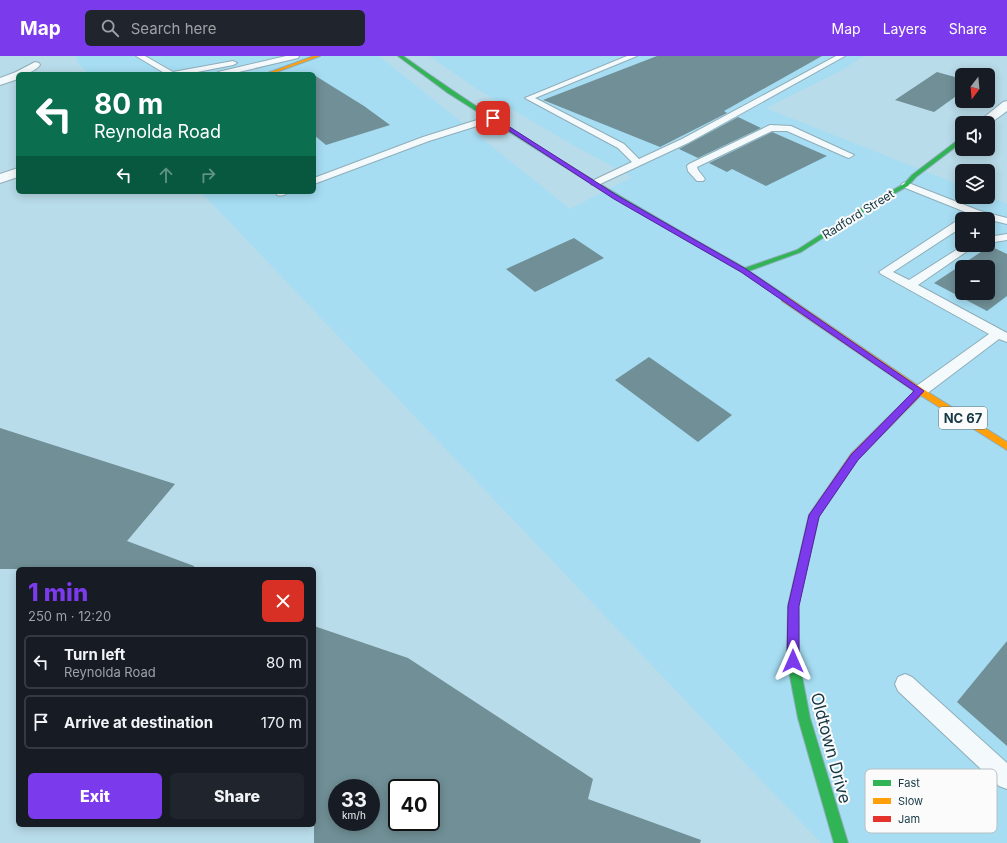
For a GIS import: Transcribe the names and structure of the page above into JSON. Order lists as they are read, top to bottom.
{
  "streets": {
    "main road": ["Radford Street", "NC 67", "Oldtown Drive"]
  },
  "crossings": [
    ["Radford Street", "NC 67"],
    ["NC 67", "Oldtown Drive"]
  ],
  "legend": ["Fast", "Slow", "Jam"],
  "north": "bottom",
  "page": {
    "header": "Map",
    "search": "Search here",
    "nav": ["Map", "Layers", "Share"],
    "map_buttons": ["+", "−"],
    "turn": ["80 m", "Reynolda Road"],
    "heading": ["1 min", "250 m · 12:20"],
    "list": [
      {
        "name": "Turn left",
        "note": "Reynolda Road",
        "value": "80 m"
      },
      {
        "name": "Arrive at destination",
        "value": "170 m"
      }
    ],
    "buttons": ["Exit", "Share"],
    "speed": "33 km/h",
    "limit": "40"
  }
}
